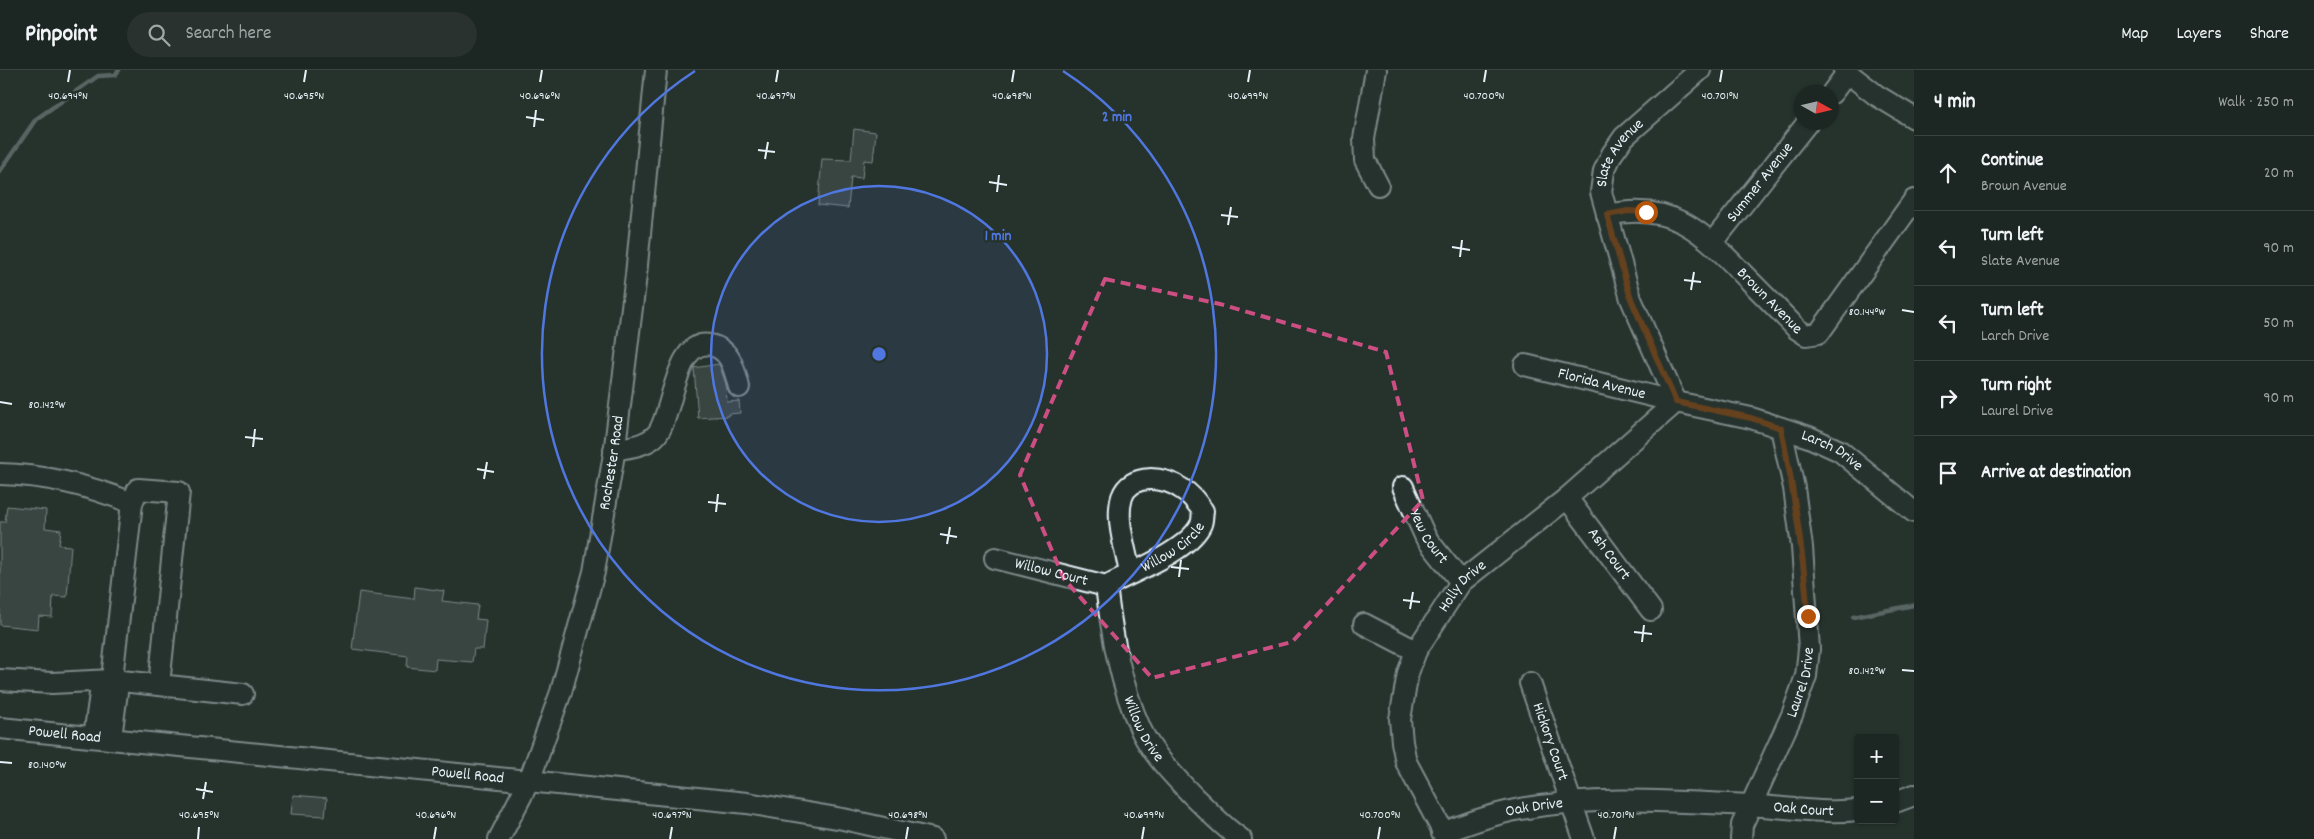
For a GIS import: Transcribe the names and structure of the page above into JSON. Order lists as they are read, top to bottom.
{
  "streets": {
    "street": [
      "Slate Avenue",
      "Summer Avenue",
      "Brown Avenue",
      "Florida Avenue",
      "Larch Drive",
      "Rochester Road",
      "Yew Court",
      "Willow Circle",
      "Ash Court",
      "Willow Court",
      "Holly Drive",
      "Laurel Drive",
      "Willow Drive",
      "Powell Road",
      "Hickory Court",
      "Oak Drive",
      "Oak Court"
    ]
  },
  "crossings": [
    ["Slate Avenue", "Brown Avenue"],
    ["Slate Avenue", "Florida Avenue"],
    ["Slate Avenue", "Larch Drive"],
    ["Slate Avenue", "Holly Drive"],
    ["Summer Avenue", "Brown Avenue"],
    ["Florida Avenue", "Larch Drive"],
    ["Florida Avenue", "Holly Drive"],
    ["Larch Drive", "Holly Drive"],
    ["Larch Drive", "Laurel Drive"],
    ["Rochester Road", "Powell Road"],
    ["Yew Court", "Holly Drive"],
    ["Willow Circle", "Willow Court"],
    ["Willow Circle", "Willow Drive"],
    ["Ash Court", "Holly Drive"],
    ["Willow Court", "Willow Drive"],
    ["Holly Drive", "Oak Drive"],
    ["Laurel Drive", "Oak Drive"],
    ["Laurel Drive", "Oak Court"],
    ["Hickory Court", "Oak Drive"],
    ["Oak Drive", "Oak Court"]
  ],
  "north": "right",
  "page": {
    "header": "Pinpoint",
    "search": "Search here",
    "nav": ["Map", "Layers", "Share"],
    "heading": ["4 min", "Walk · 250 m"],
    "list": [
      ["Continue", "Brown Avenue", "20 m"],
      ["Turn left", "Slate Avenue", "90 m"],
      ["Turn left", "Larch Drive", "50 m"],
      ["Turn right", "Laurel Drive", "90 m"],
      "Arrive at destination"
    ],
    "map_buttons": ["+", "−"]
  },
  "coordinates": [
    "40.694°N",
    "40.695°N",
    "40.696°N",
    "40.697°N",
    "40.698°N",
    "40.699°N",
    "40.700°N",
    "40.701°N",
    "80.144°W",
    "80.142°W",
    "80.140°W"
  ],
  "rings": ["2 min", "1 min"]
}
